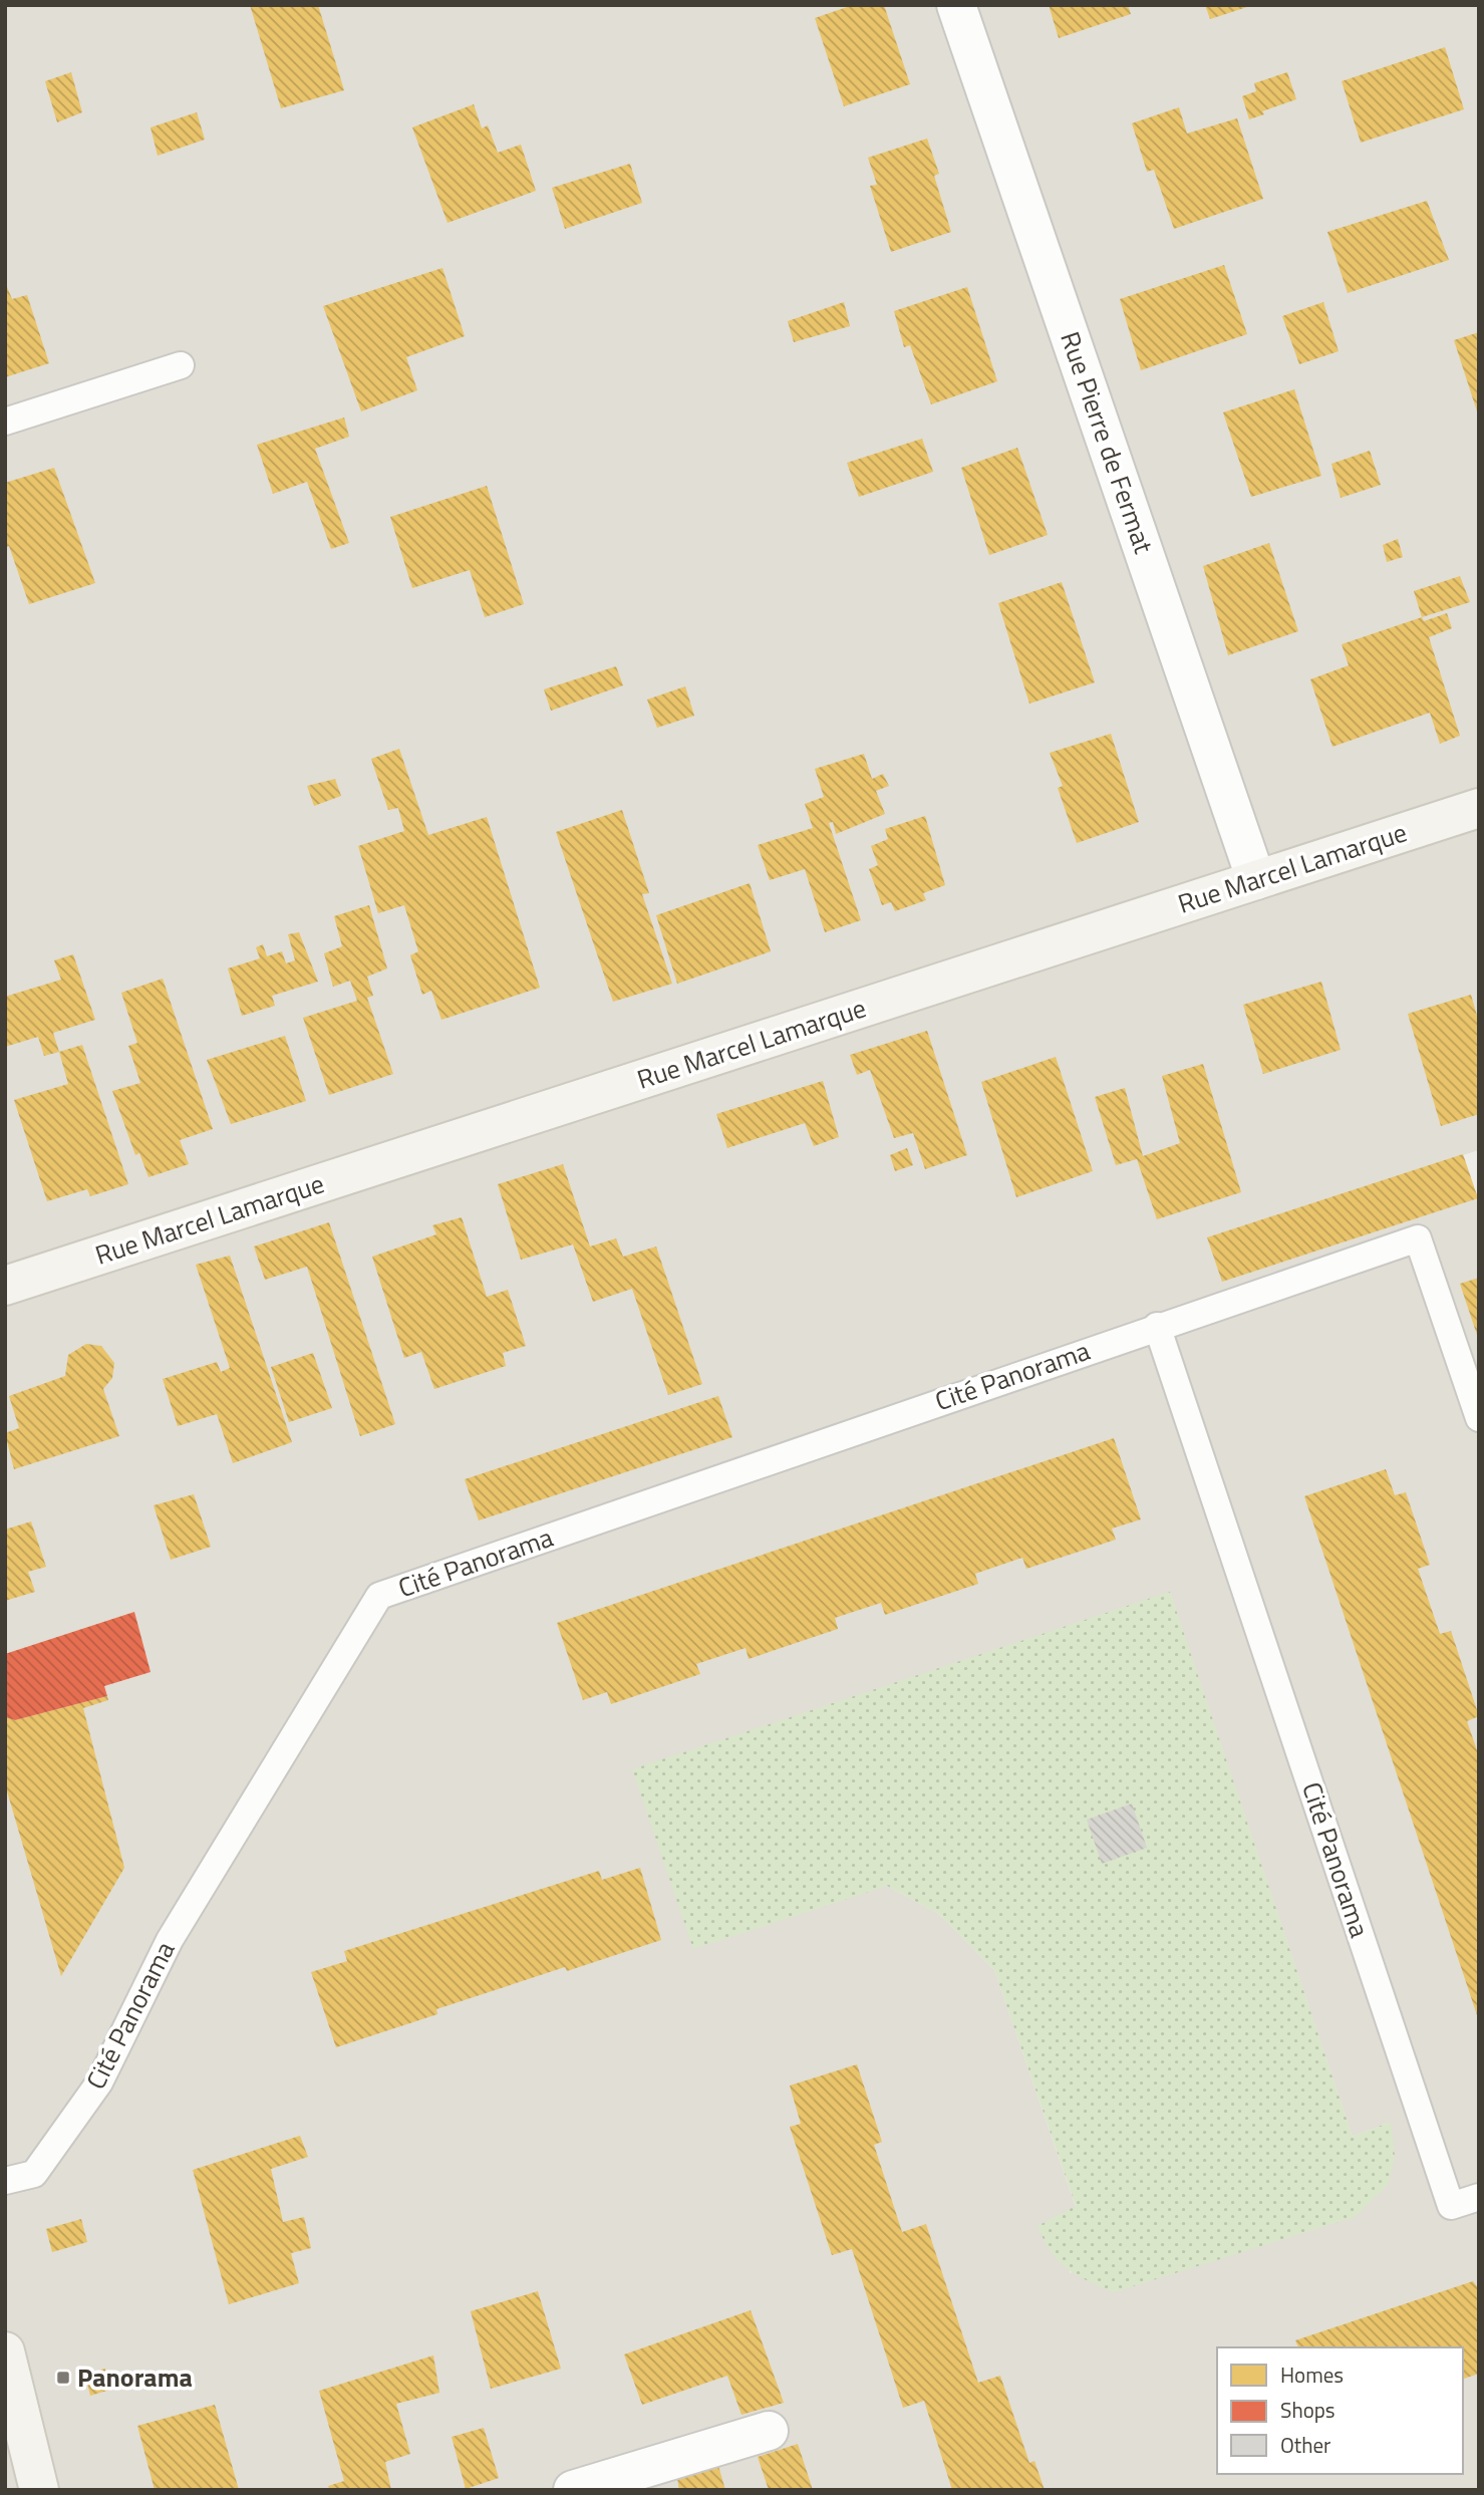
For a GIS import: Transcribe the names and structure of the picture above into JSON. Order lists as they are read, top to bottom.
{
  "streets": {
    "street": ["Rue Pierre de Fermat", "Rue Marcel Lamarque"],
    "lane": ["Cité Panorama"]
  },
  "crossings": [
    ["Rue Pierre de Fermat", "Rue Marcel Lamarque"]
  ],
  "places": {
    "transit": ["Panorama"]
  },
  "legend": ["Homes", "Shops", "Other"]
}
